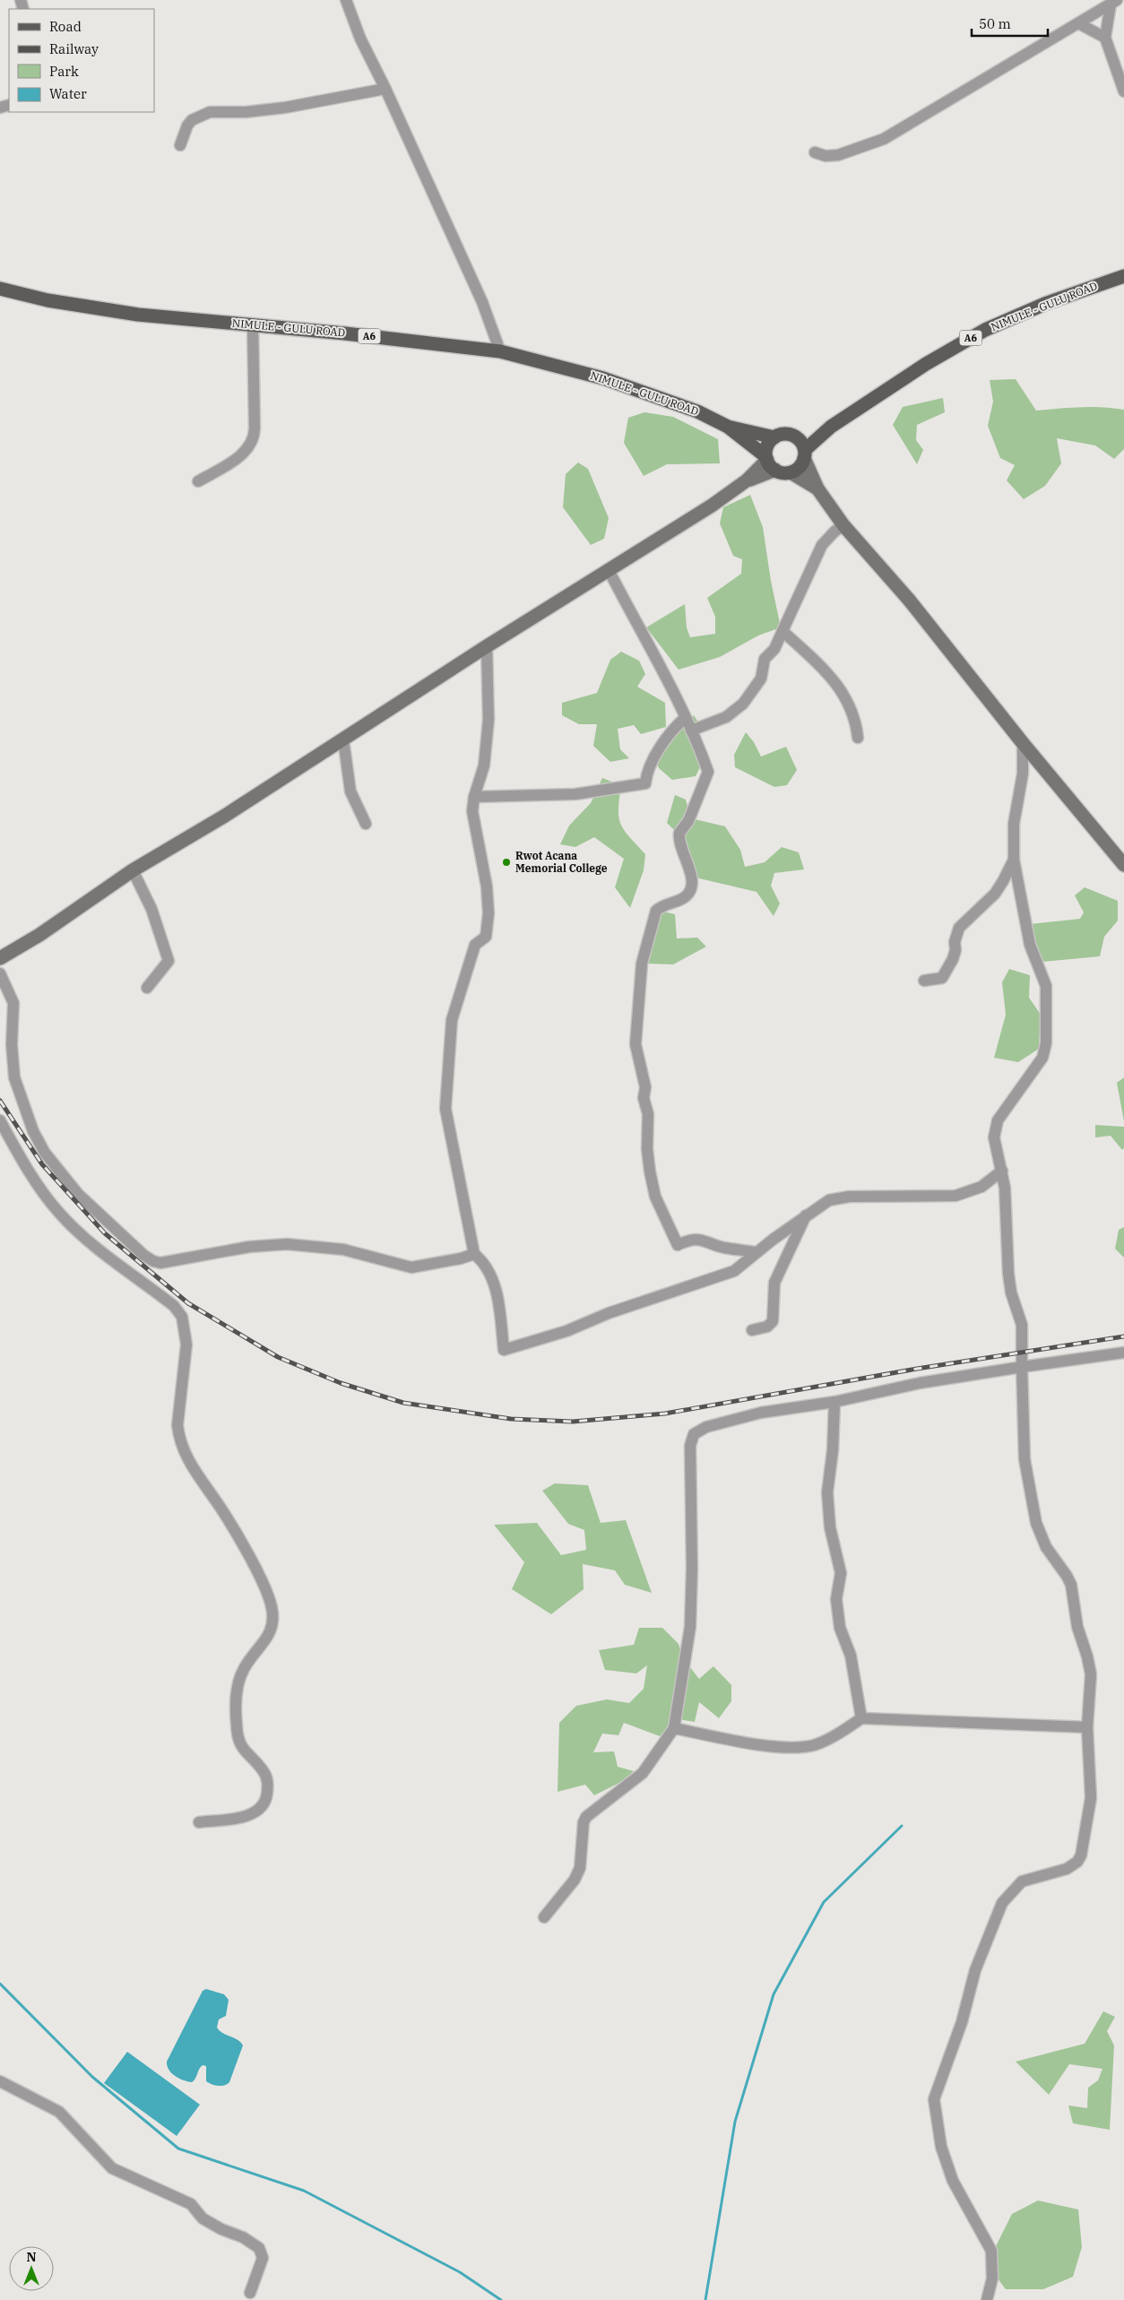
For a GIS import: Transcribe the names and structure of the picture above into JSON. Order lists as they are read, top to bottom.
{
  "streets": {
    "main road": ["NIMULE - GULU ROAD", "A6"]
  },
  "crossings": [
    ["NIMULE - GULU ROAD", "A6"]
  ],
  "places": ["Rwot Acana Memorial College"],
  "legend": [
    "Road",
    "Railway",
    "Park",
    "Water"
  ],
  "scale_bar": "50 m",
  "north": "top"
}
